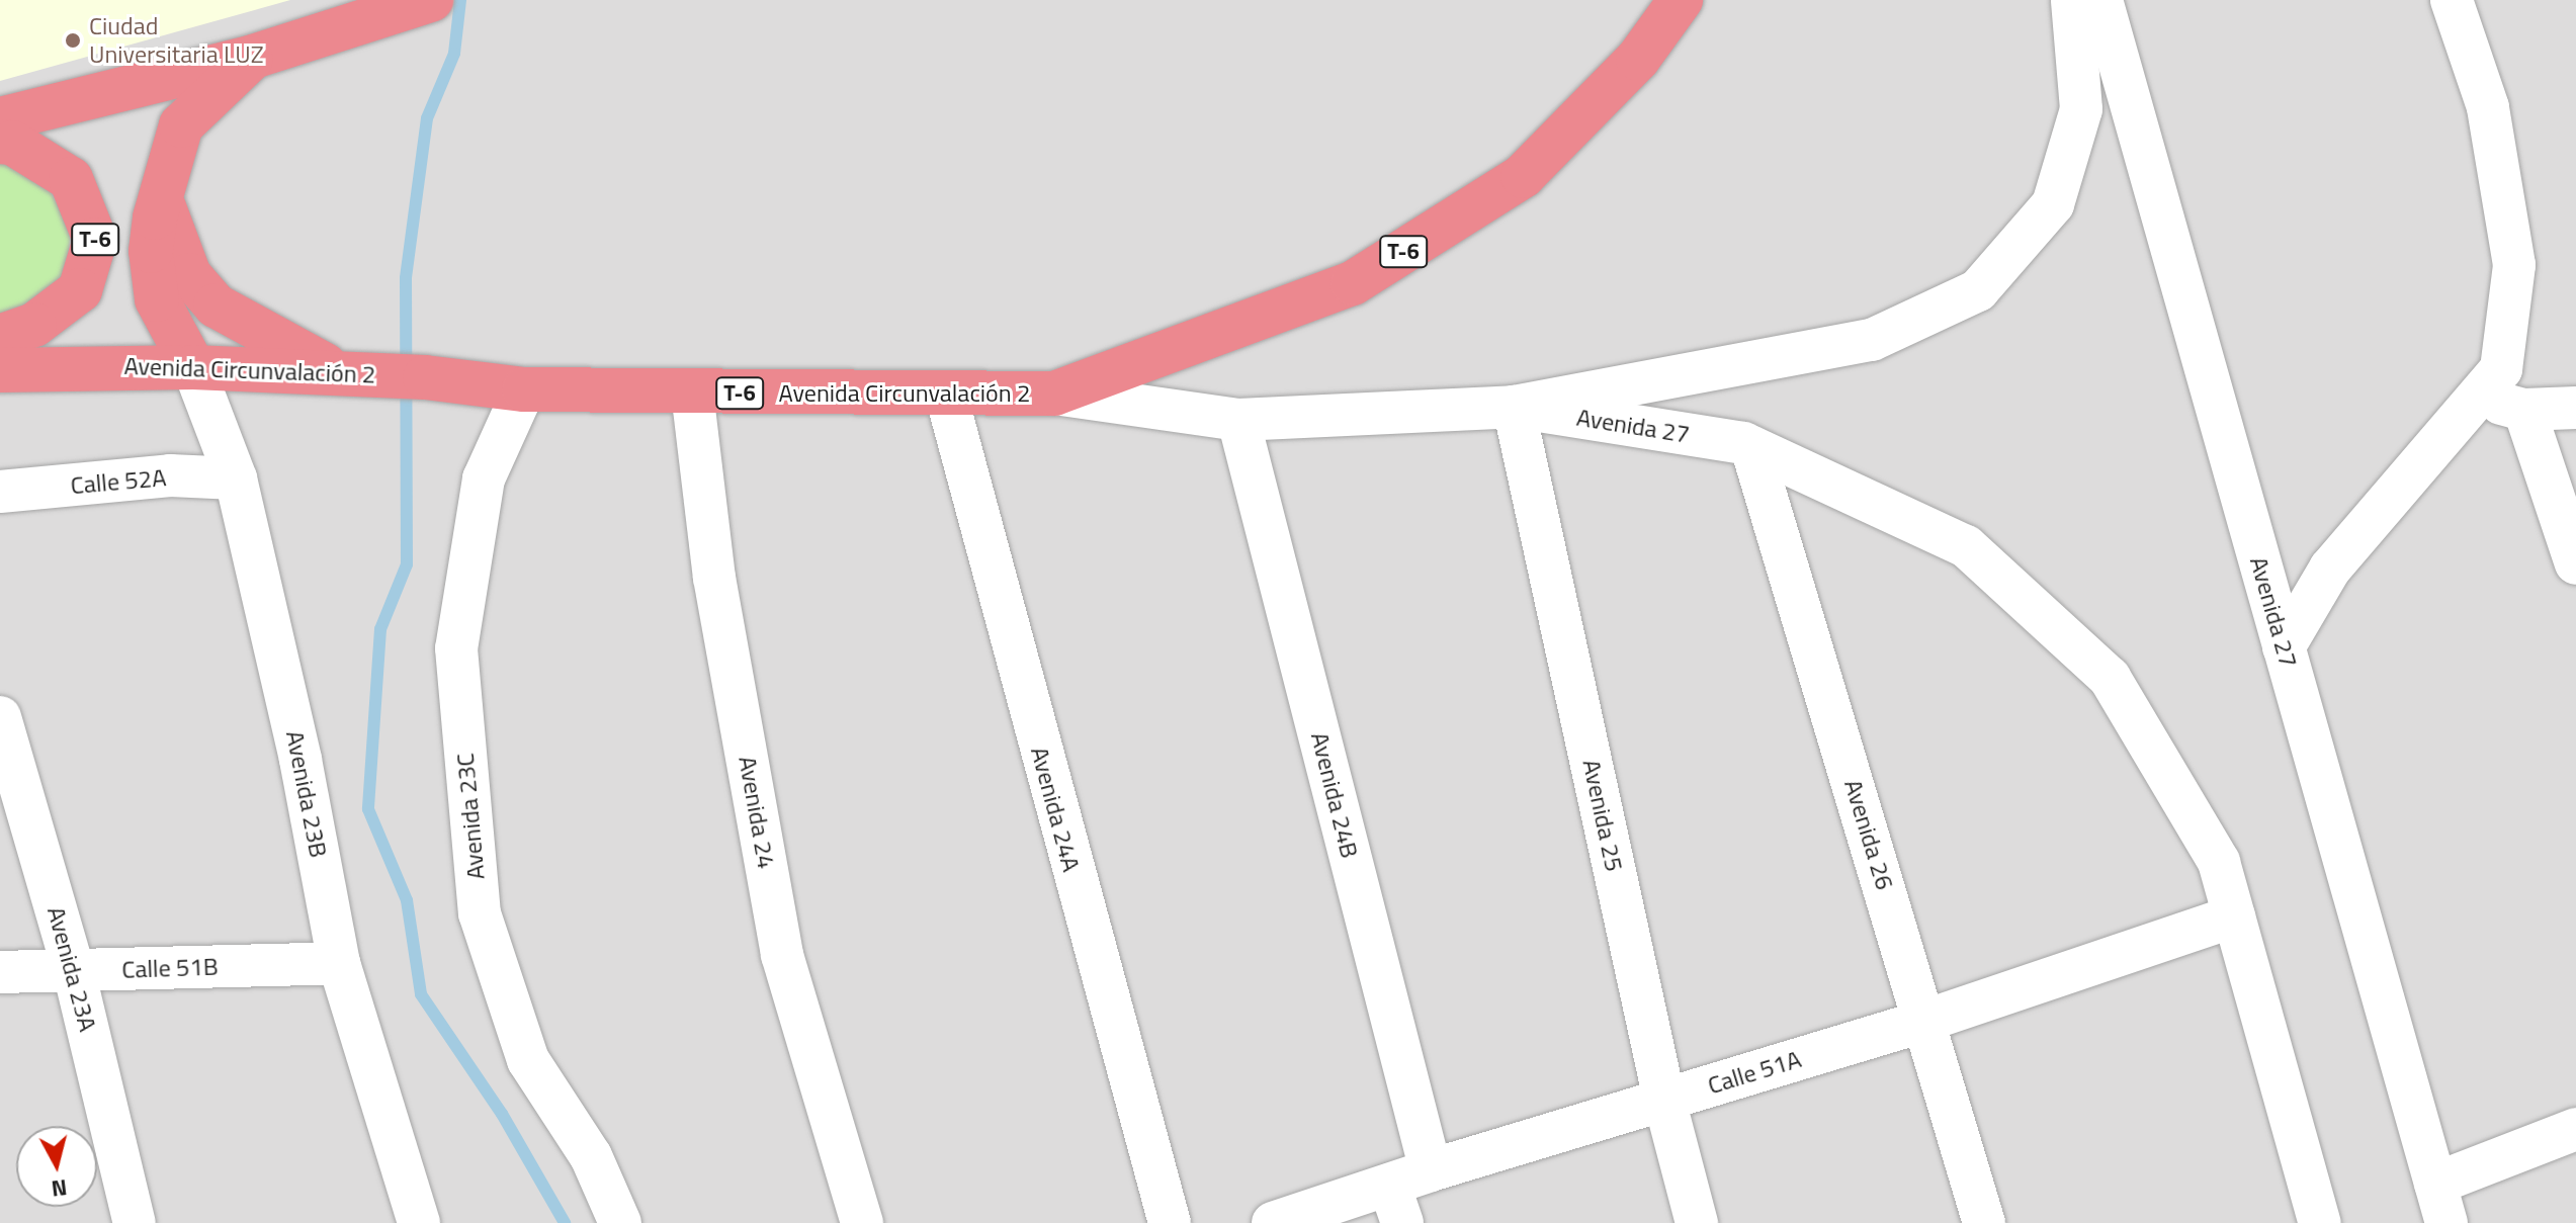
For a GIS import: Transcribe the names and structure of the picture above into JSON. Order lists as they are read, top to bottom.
{
  "streets": {
    "highway": ["T-6", "Avenida Circunvalación 2"],
    "street": [
      "Avenida 27",
      "Calle 52A",
      "Avenida 23B",
      "Avenida 24B",
      "Avenida 24A",
      "Avenida 24",
      "Avenida 25",
      "Avenida 23C",
      "Avenida 26",
      "Calle 51B",
      "Avenida 23A",
      "Calle 51A"
    ]
  },
  "crossings": [
    ["T-6", "Avenida Circunvalación 2"],
    ["T-6", "Avenida 23B"],
    ["Avenida Circunvalación 2", "Avenida 23B"],
    ["Avenida Circunvalación 2", "Avenida 24A"],
    ["Avenida Circunvalación 2", "Avenida 24"],
    ["Avenida Circunvalación 2", "Avenida 23C"],
    ["Avenida 27", "Avenida 25"],
    ["Avenida 27", "Avenida 26"],
    ["Avenida 27", "Calle 51A"],
    ["Calle 52A", "Avenida 23B"],
    ["Avenida 23B", "Calle 51B"],
    ["Avenida 24B", "Calle 51A"],
    ["Avenida 25", "Calle 51A"],
    ["Avenida 26", "Calle 51A"],
    ["Calle 51B", "Avenida 23A"]
  ],
  "places": ["Ciudad Universitaria LUZ"],
  "north": "bottom"
}
